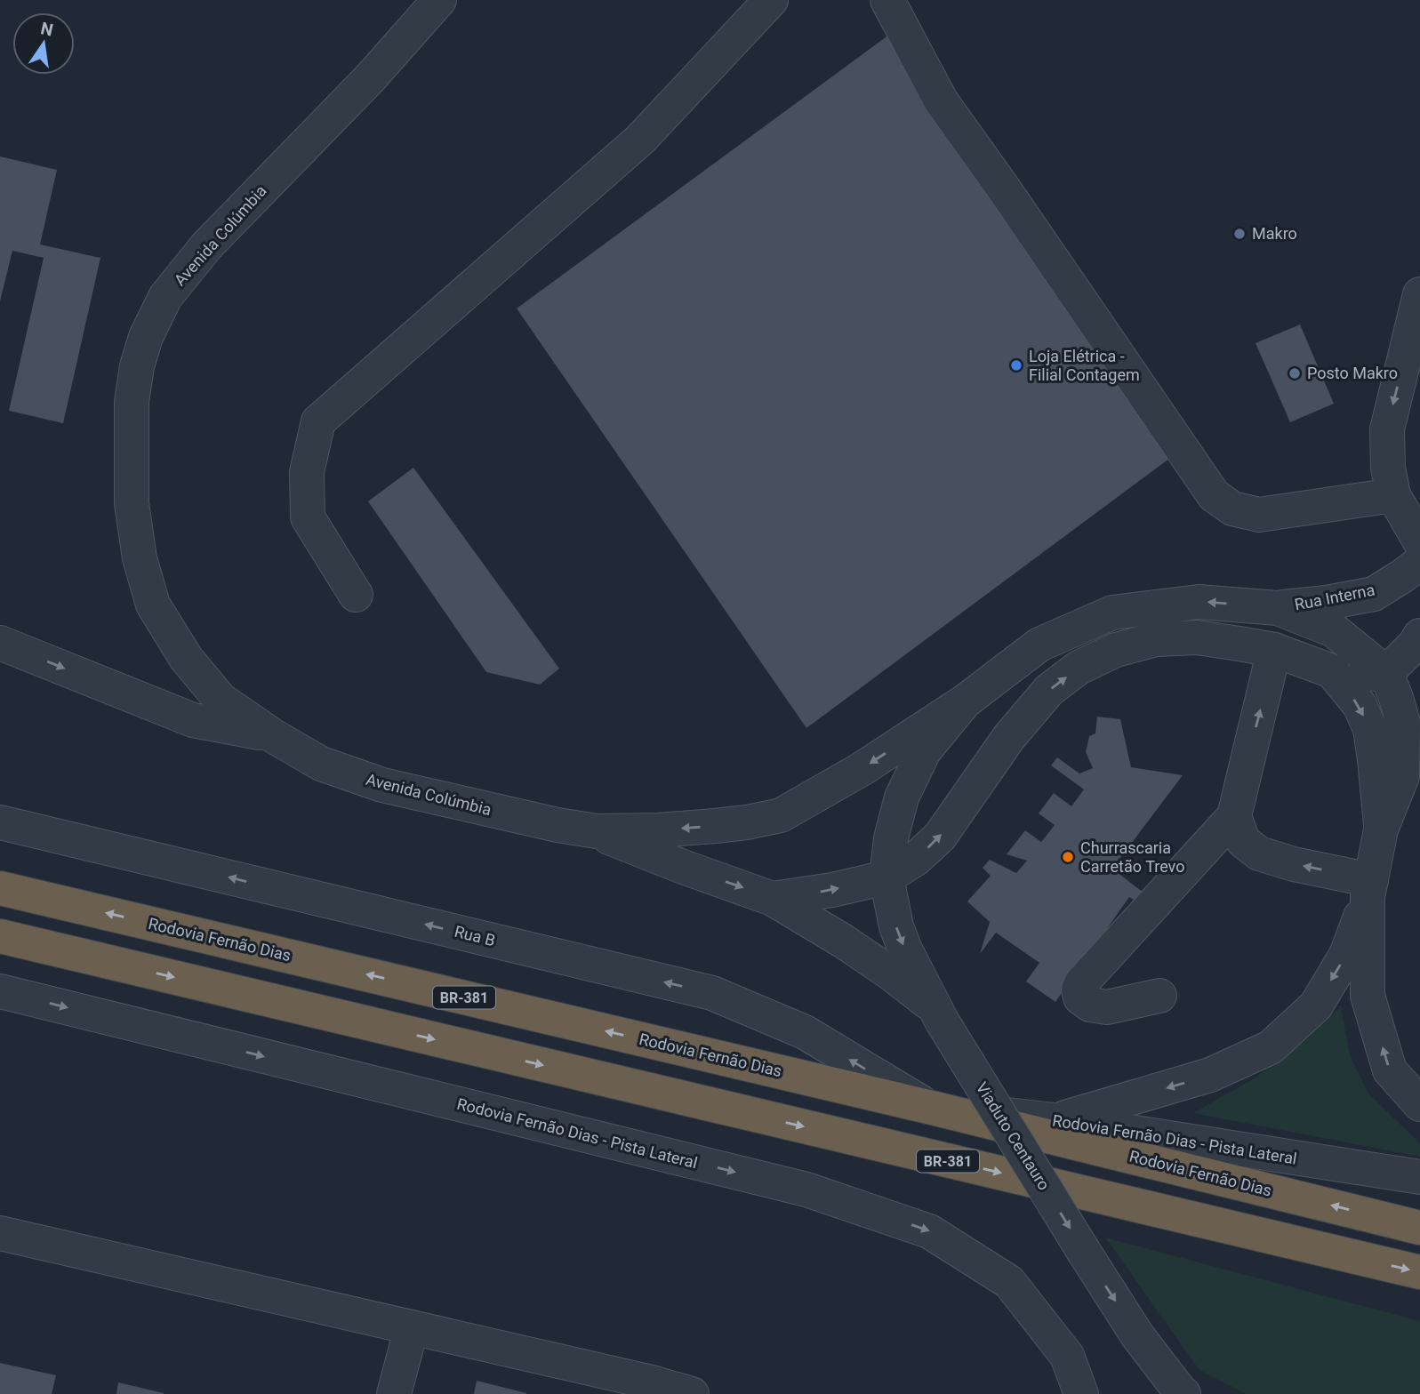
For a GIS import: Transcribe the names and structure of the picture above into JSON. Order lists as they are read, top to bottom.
{
  "streets": {
    "highway": ["Rodovia Fernão Dias", "BR-381"],
    "street": [
      "Avenida Colúmbia",
      "Rua Interna",
      "Rua B",
      "Rodovia Fernão Dias - Pista Lateral",
      "Viaduto Centauro"
    ]
  },
  "crossings": [
    ["Avenida Colúmbia", "Viaduto Centauro"],
    ["Rua B", "Rodovia Fernão Dias"],
    ["Rua B", "Rodovia Fernão Dias - Pista Lateral"],
    ["Rodovia Fernão Dias", "Rodovia Fernão Dias - Pista Lateral"]
  ],
  "one_way": ["Rua B", "Viaduto Centauro"],
  "places": [
    "Makro",
    "Loja Elétrica - Filial Contagem",
    "Posto Makro",
    "Churrascaria Carretão Trevo"
  ],
  "north": "top"
}
